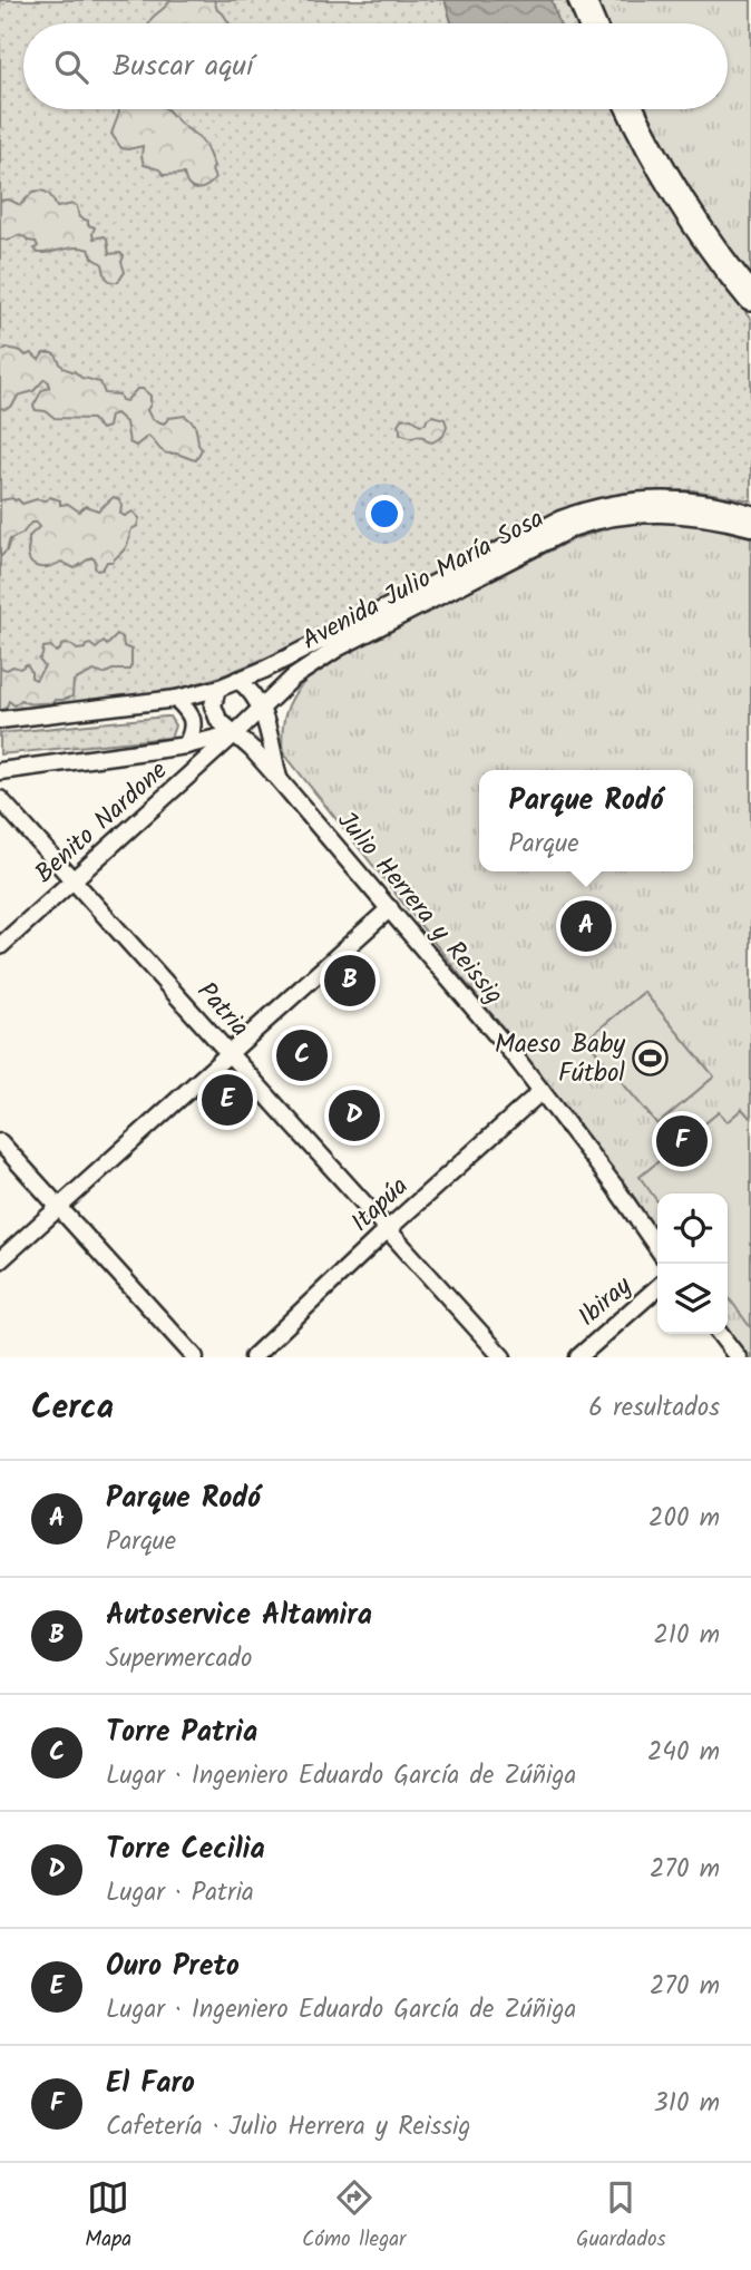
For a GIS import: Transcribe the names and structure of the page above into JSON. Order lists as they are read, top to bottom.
{
  "streets": {
    "street": [
      "Avenida Julio María Sosa",
      "Benito Nardone",
      "Julio Herrera y Reissig",
      "Patria",
      "Itapúa",
      "Ibiray"
    ]
  },
  "crossings": [
    ["Avenida Julio María Sosa", "Benito Nardone"],
    ["Avenida Julio María Sosa", "Julio Herrera y Reissig"],
    ["Benito Nardone", "Julio Herrera y Reissig"],
    ["Benito Nardone", "Patria"],
    ["Julio Herrera y Reissig", "Itapúa"],
    ["Patria", "Itapúa"]
  ],
  "places": {
    "sports": ["Maeso Baby Fútbol"]
  },
  "page": {
    "search": "Buscar aquí",
    "popup": ["Parque Rodó", "Parque"],
    "pins": [
      "A",
      "B",
      "C",
      "E",
      "D",
      "F"
    ],
    "heading": ["Cerca", "6 resultados"],
    "list": [
      {
        "mark": "A",
        "name": "Parque Rodó",
        "note": "Parque",
        "value": "200 m"
      },
      {
        "mark": "B",
        "name": "Autoservice Altamira",
        "note": "Supermercado",
        "value": "210 m"
      },
      {
        "mark": "C",
        "name": "Torre Patria",
        "note": "Lugar · Ingeniero Eduardo García de Zúñiga",
        "value": "240 m"
      },
      {
        "mark": "D",
        "name": "Torre Cecilia",
        "note": "Lugar · Patria",
        "value": "270 m"
      },
      {
        "mark": "E",
        "name": "Ouro Preto",
        "note": "Lugar · Ingeniero Eduardo García de Zúñiga",
        "value": "270 m"
      },
      {
        "mark": "F",
        "name": "El Faro",
        "note": "Cafetería · Julio Herrera y Reissig",
        "value": "310 m"
      }
    ],
    "nav": ["Mapa", "Cómo llegar", "Guardados"]
  }
}
